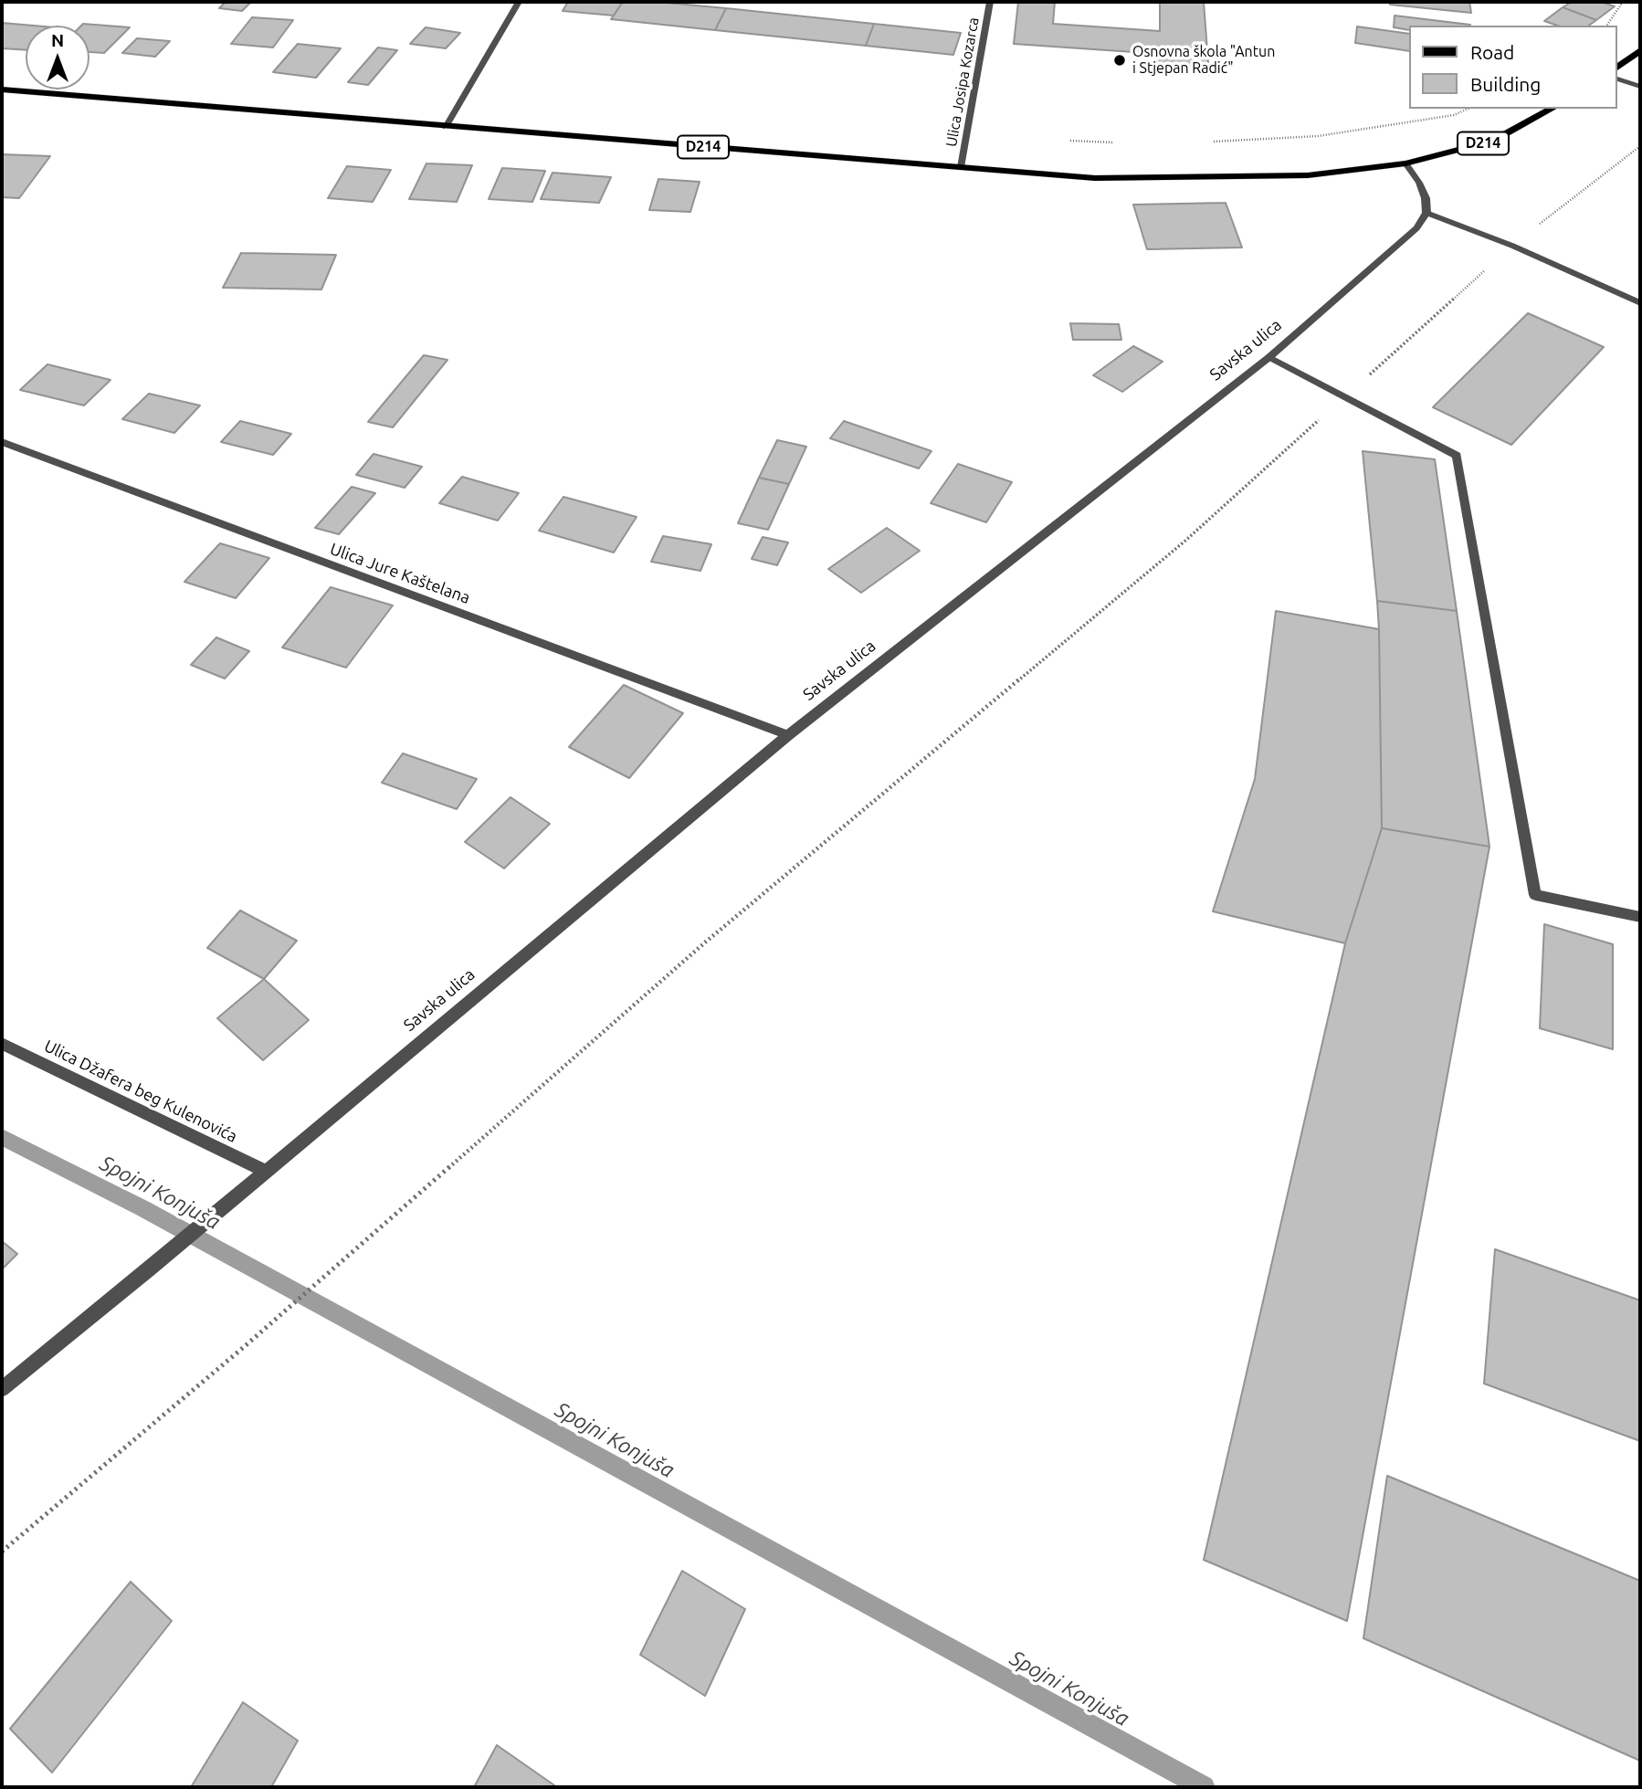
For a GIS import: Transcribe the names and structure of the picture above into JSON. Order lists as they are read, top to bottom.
{
  "streets": {
    "main road": ["D214"],
    "street": [
      "Ulica Josipa Kozarca",
      "Savska ulica",
      "Ulica Jure Kaštelana",
      "Ulica Džafera beg Kulenovića"
    ]
  },
  "crossings": [
    ["Ulica Josipa Kozarca", "D214"],
    ["Savska ulica", "Ulica Jure Kaštelana"],
    ["Savska ulica", "Ulica Džafera beg Kulenovića"]
  ],
  "water": ["Spojni Konjuša"],
  "places": ["Osnovna škola \"Antun i Stjepan Radić\""],
  "legend": ["Road", "Building"],
  "north": "top"
}
